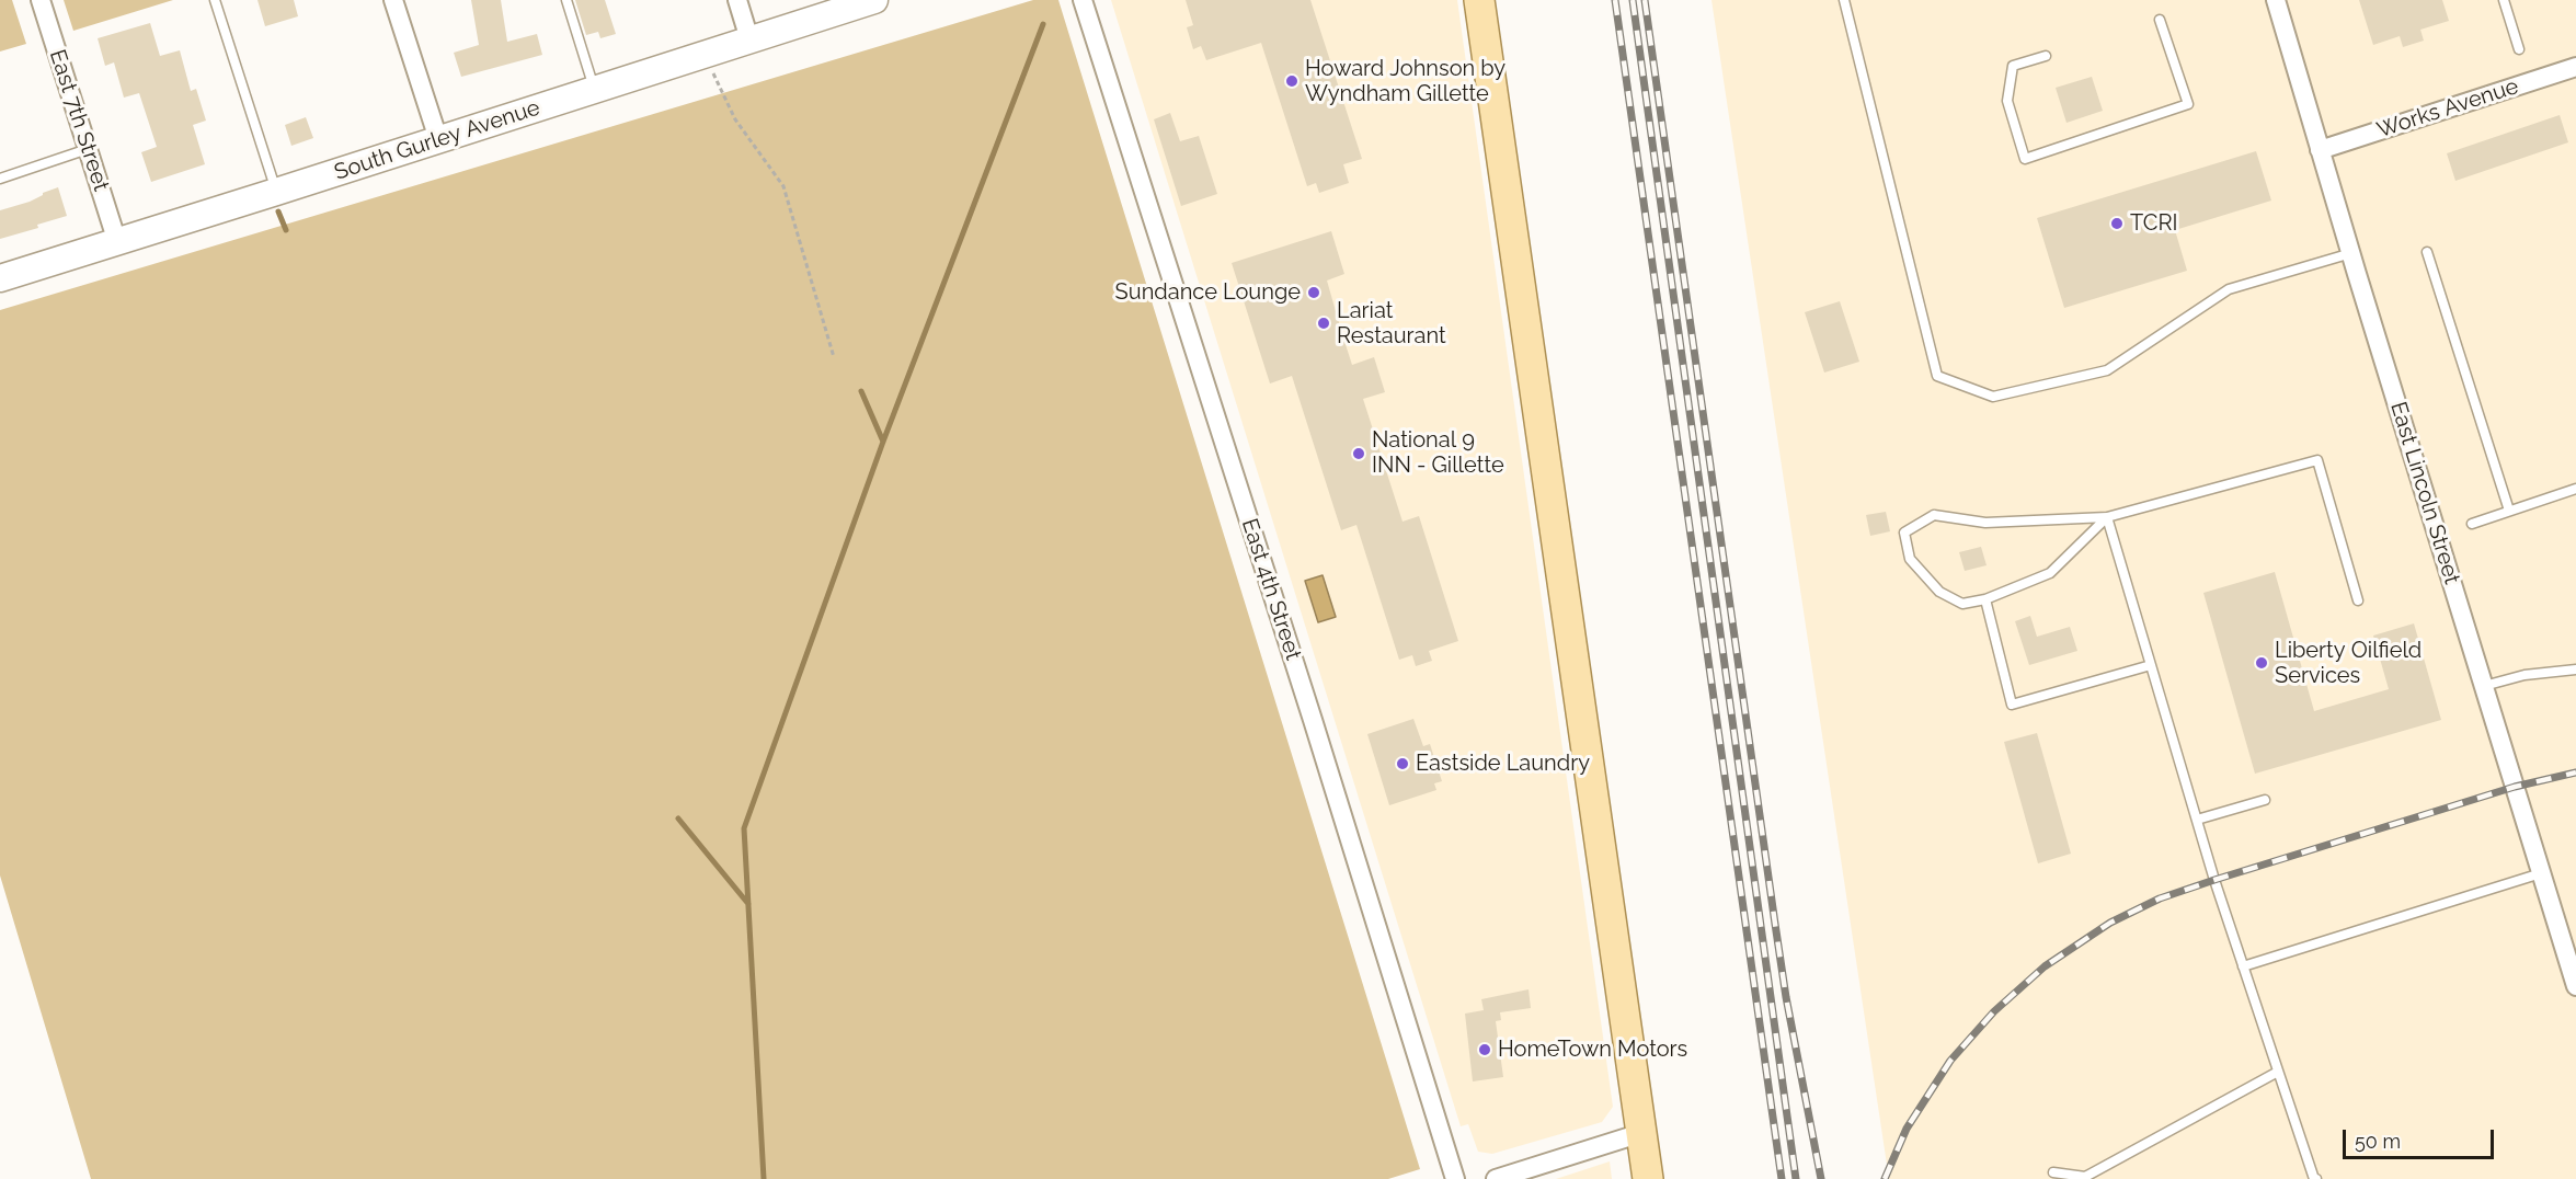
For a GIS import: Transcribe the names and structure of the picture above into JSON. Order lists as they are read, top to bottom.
{
  "streets": {
    "street": [
      "Works Avenue",
      "East 7th Street",
      "South Gurley Avenue",
      "East Lincoln Street",
      "East 4th Street"
    ]
  },
  "crossings": [
    ["Works Avenue", "East Lincoln Street"],
    ["East 7th Street", "South Gurley Avenue"]
  ],
  "places": [
    "Howard Johnson by Wyndham Gillette",
    "TCRI",
    "Sundance Lounge",
    "Lariat Restaurant",
    "National 9 INN - Gillette",
    "Liberty Oilfield Services",
    "Eastside Laundry",
    "HomeTown Motors"
  ],
  "scale_bar": "50 m"
}
